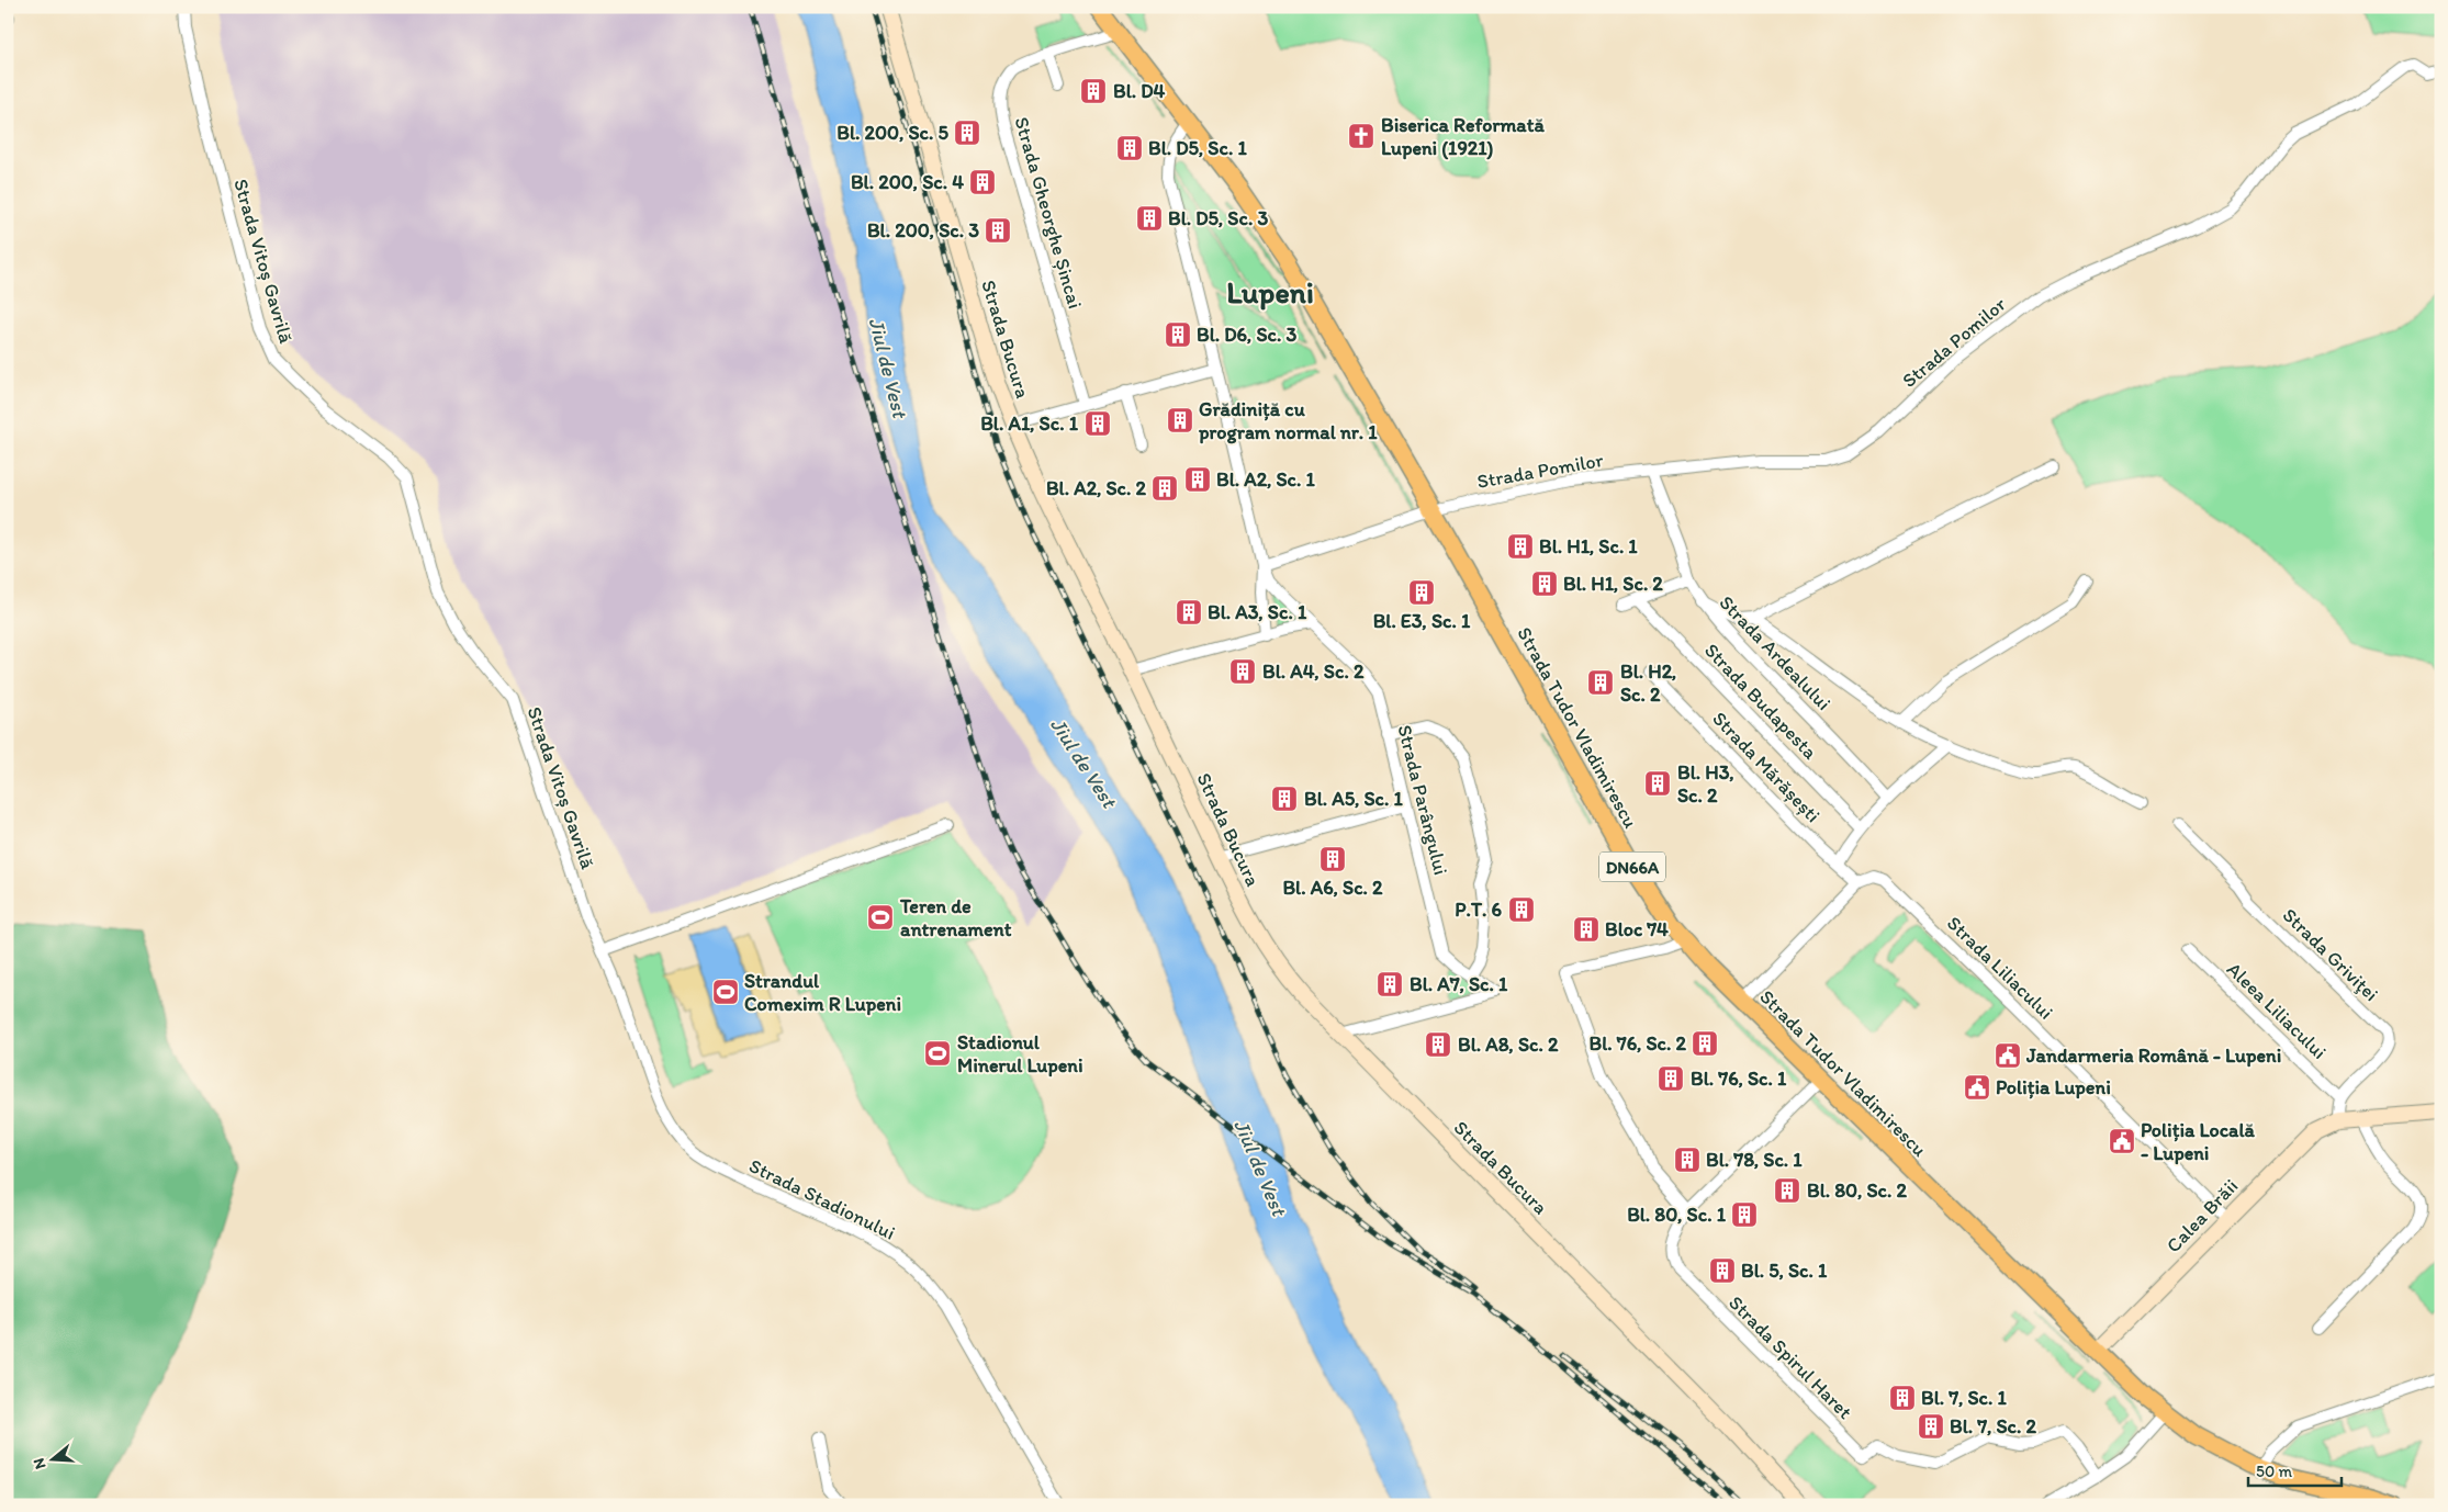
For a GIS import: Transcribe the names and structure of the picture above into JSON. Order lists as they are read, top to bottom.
{
  "streets": {
    "main road": [
      "Strada Bucura",
      "Strada Tudor Vladimirescu",
      "DN66A",
      "Calea Brăii"
    ],
    "street": [
      "Strada Gheorghe Șincai",
      "Strada Vitoș Gavrilă",
      "Strada Pomilor",
      "Strada Ardealului",
      "Strada Budapesta",
      "Strada Mărășești",
      "Strada Parângului",
      "Strada Griviţei",
      "Strada Liliacului",
      "Aleea Liliacului",
      "Strada Stadionului",
      "Strada Spirul Haret"
    ]
  },
  "crossings": [
    ["Strada Gheorghe Șincai", "Strada Tudor Vladimirescu"],
    ["Strada Vitoș Gavrilă", "Strada Stadionului"],
    ["Strada Bucura", "Strada Parângului"],
    ["Strada Pomilor", "Strada Ardealului"],
    ["Strada Pomilor", "Strada Tudor Vladimirescu"],
    ["Strada Tudor Vladimirescu", "Strada Parângului"],
    ["Strada Tudor Vladimirescu", "Calea Brăii"],
    ["Strada Tudor Vladimirescu", "Strada Spirul Haret"],
    ["Strada Mărășești", "Strada Liliacului"],
    ["Strada Griviţei", "Aleea Liliacului"],
    ["Strada Liliacului", "Calea Brăii"]
  ],
  "districts": ["Lupeni"],
  "water": ["Jiul de Vest"],
  "places": {
    "building": [
      "Bl. D4",
      "Bl. 200, Sc. 5",
      "Bl. D5, Sc. 1",
      "Bl. 200, Sc. 4",
      "Bl. D5, Sc. 3",
      "Bl. 200, Sc. 3",
      "Bl. D6, Sc. 3",
      "Grădiniță cu program normal nr. 1",
      "Bl. A1, Sc. 1",
      "Bl. A2, Sc. 1",
      "Bl. A2, Sc. 2",
      "Bl. H1, Sc. 1",
      "Bl. H1, Sc. 2",
      "Bl. E3, Sc. 1",
      "Bl. A3, Sc. 1",
      "Bl. A4, Sc. 2",
      "Bl. H2, Sc. 2",
      "Bl. H3, Sc. 2",
      "Bl. A5, Sc. 1",
      "Bl. A6, Sc. 2",
      "P.T. 6",
      "Bloc 74",
      "Bl. A7, Sc. 1",
      "Bl. 76, Sc. 2",
      "Bl. A8, Sc. 2",
      "Bl. 76, Sc. 1",
      "Bl. 78, Sc. 1",
      "Bl. 80, Sc. 2",
      "Bl. 80, Sc. 1",
      "Bl. 5, Sc. 1",
      "Bl. 7, Sc. 1",
      "Bl. 7, Sc. 2"
    ],
    "church": ["Biserica Reformată Lupeni (1921)"],
    "sports": ["Teren de antrenament", "Strandul Comexim R Lupeni", "Stadionul Minerul Lupeni"],
    "public building": ["Jandarmeria Română - Lupeni", "Poliția Lupeni", "Poliția Locală - Lupeni"]
  },
  "scale_bar": "50 m",
  "north": "left"
}
